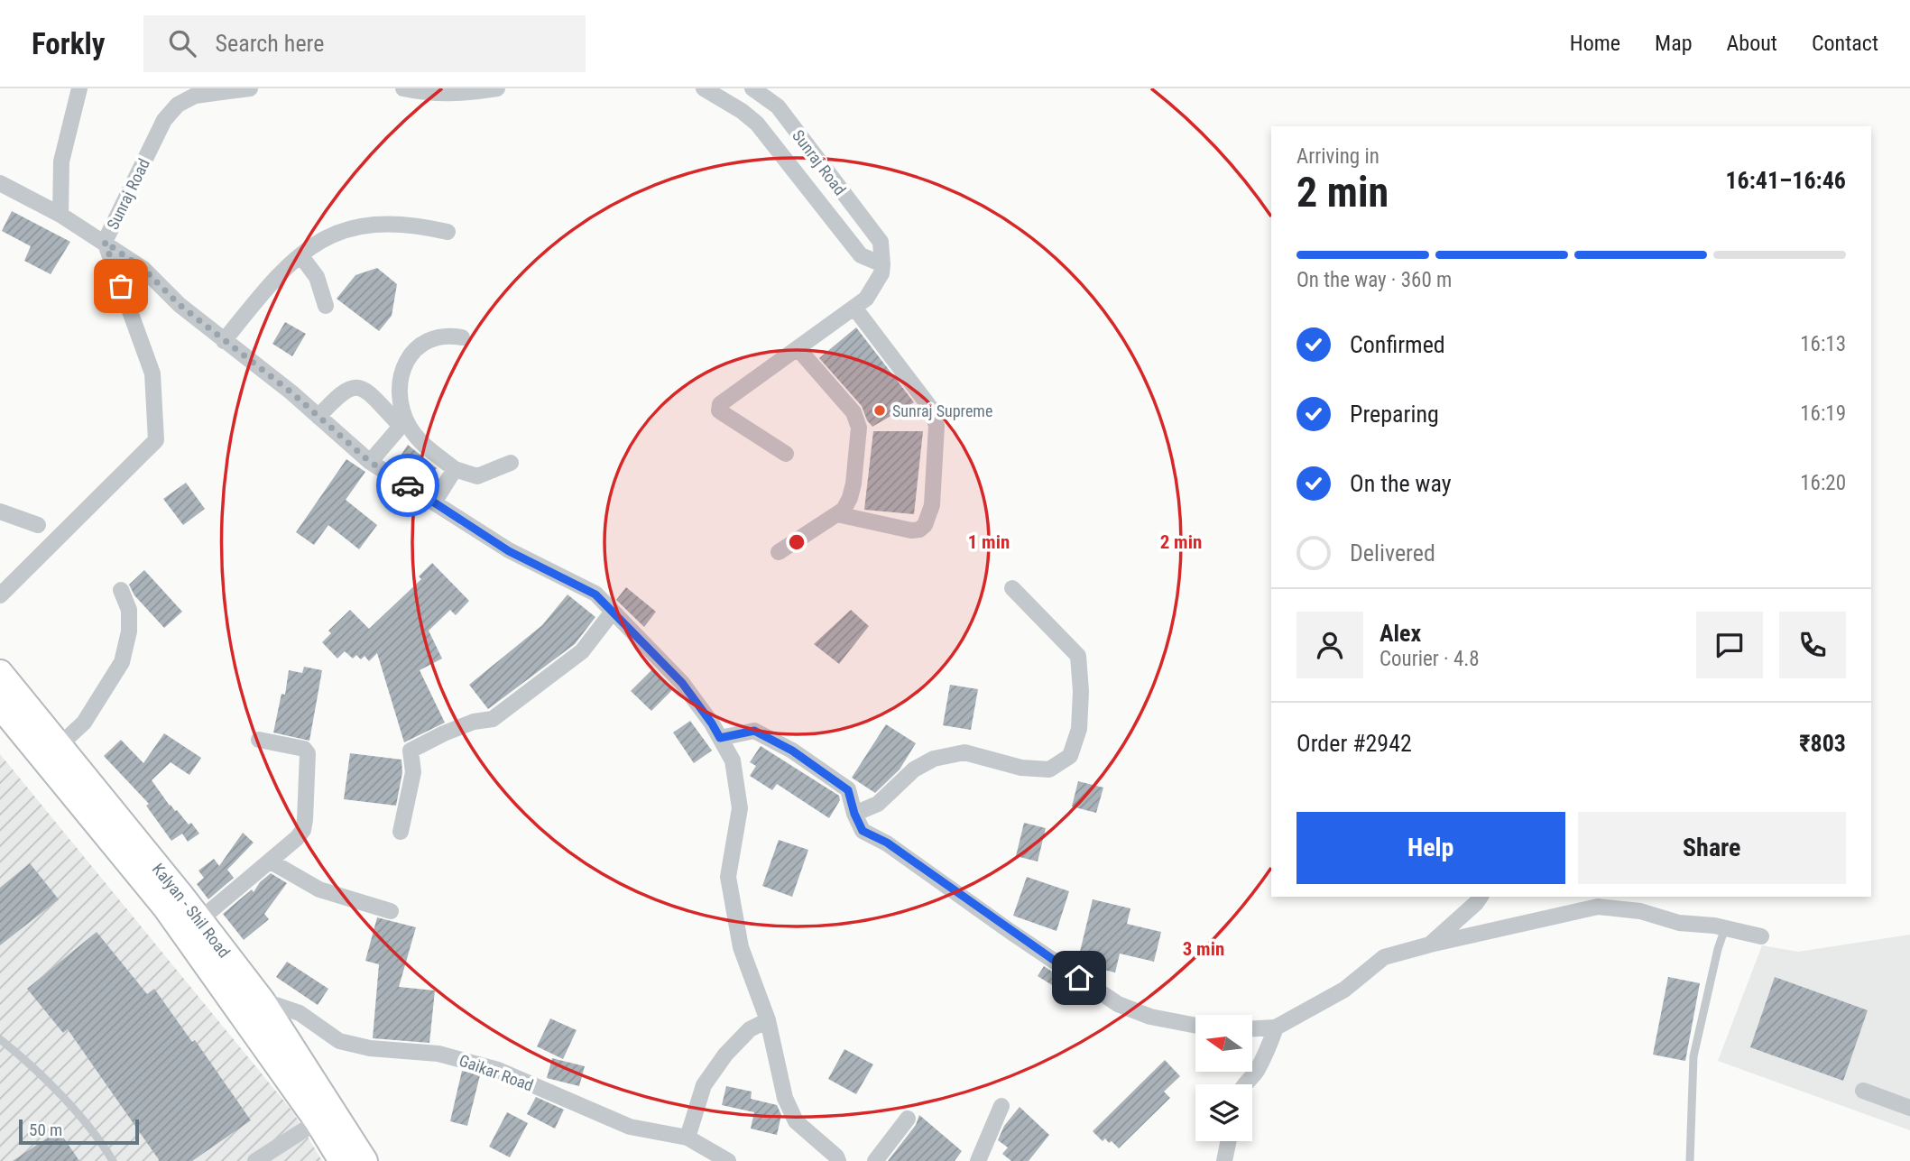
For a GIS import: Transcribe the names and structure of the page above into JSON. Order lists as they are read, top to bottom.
{
  "streets": {
    "main road": ["Kalyan - Shil Road"],
    "street": ["Sunraj Road", "Gaikar Road"]
  },
  "crossings": [
    ["Kalyan - Shil Road", "Gaikar Road"]
  ],
  "places": ["Sunraj Supreme"],
  "scale_bar": "50 m",
  "north": "left",
  "page": {
    "header": "Forkly",
    "search": "Search here",
    "nav": [
      "Home",
      "Map",
      "About",
      "Contact"
    ],
    "heading": ["2 min", "Arriving in", "16:41–16:46"],
    "panel": [
      "Alex",
      "Courier · 4.8",
      "Order #2942",
      "₹803"
    ],
    "bar": "On the way · 360 m",
    "list": [
      ["Confirmed", "16:13"],
      ["Preparing", "16:19"],
      ["On the way", "16:20"],
      "Delivered"
    ],
    "buttons": ["Help", "Share"],
    "scale": "50 m"
  },
  "rings": ["1 min", "2 min", "3 min"]
}
